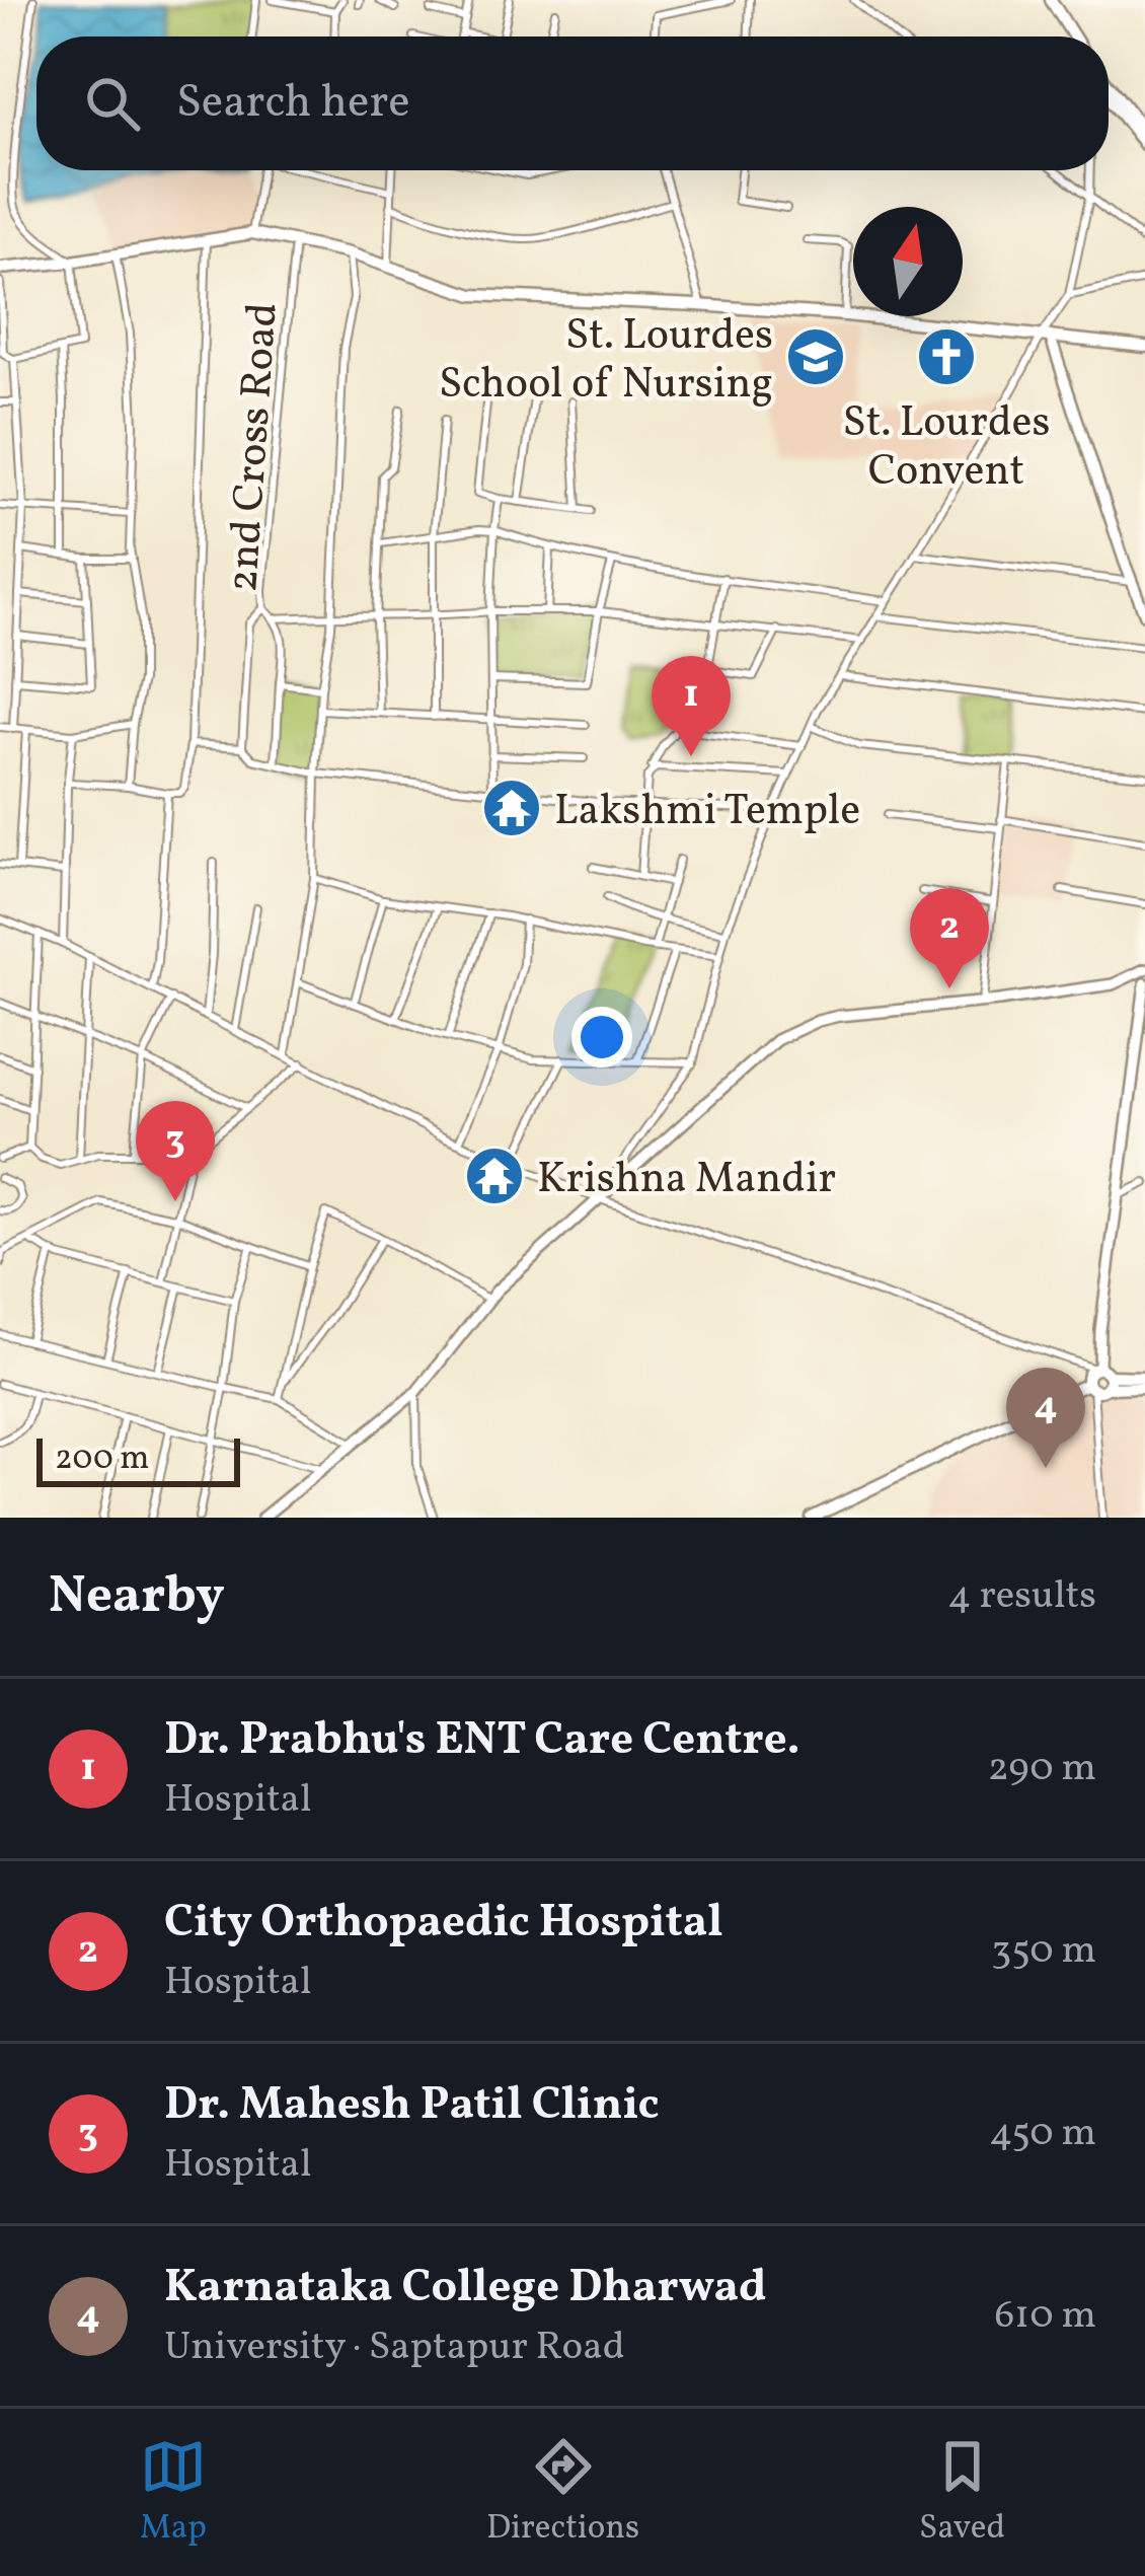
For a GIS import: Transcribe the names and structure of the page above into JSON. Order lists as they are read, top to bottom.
{
  "streets": {
    "street": ["2nd Cross Road"]
  },
  "places": {
    "school or university": ["St. Lourdes School of Nursing"],
    "church": ["St. Lourdes Convent"],
    "temple": ["Lakshmi Temple", "Krishna Mandir"]
  },
  "scale_bar": "200 m",
  "north": "top",
  "page": {
    "search": "Search here",
    "pins": [
      "1",
      "2",
      "3",
      "4"
    ],
    "scale": "200 m",
    "heading": ["Nearby", "4 results"],
    "list": [
      {
        "mark": "1",
        "name": "Dr. Prabhu's ENT Care Centre.",
        "note": "Hospital",
        "value": "290 m"
      },
      {
        "mark": "2",
        "name": "City Orthopaedic Hospital",
        "note": "Hospital",
        "value": "350 m"
      },
      {
        "mark": "3",
        "name": "Dr. Mahesh Patil Clinic",
        "note": "Hospital",
        "value": "450 m"
      },
      {
        "mark": "4",
        "name": "Karnataka College Dharwad",
        "note": "University · Saptapur Road",
        "value": "610 m"
      }
    ],
    "nav": ["Map", "Directions", "Saved"]
  }
}
